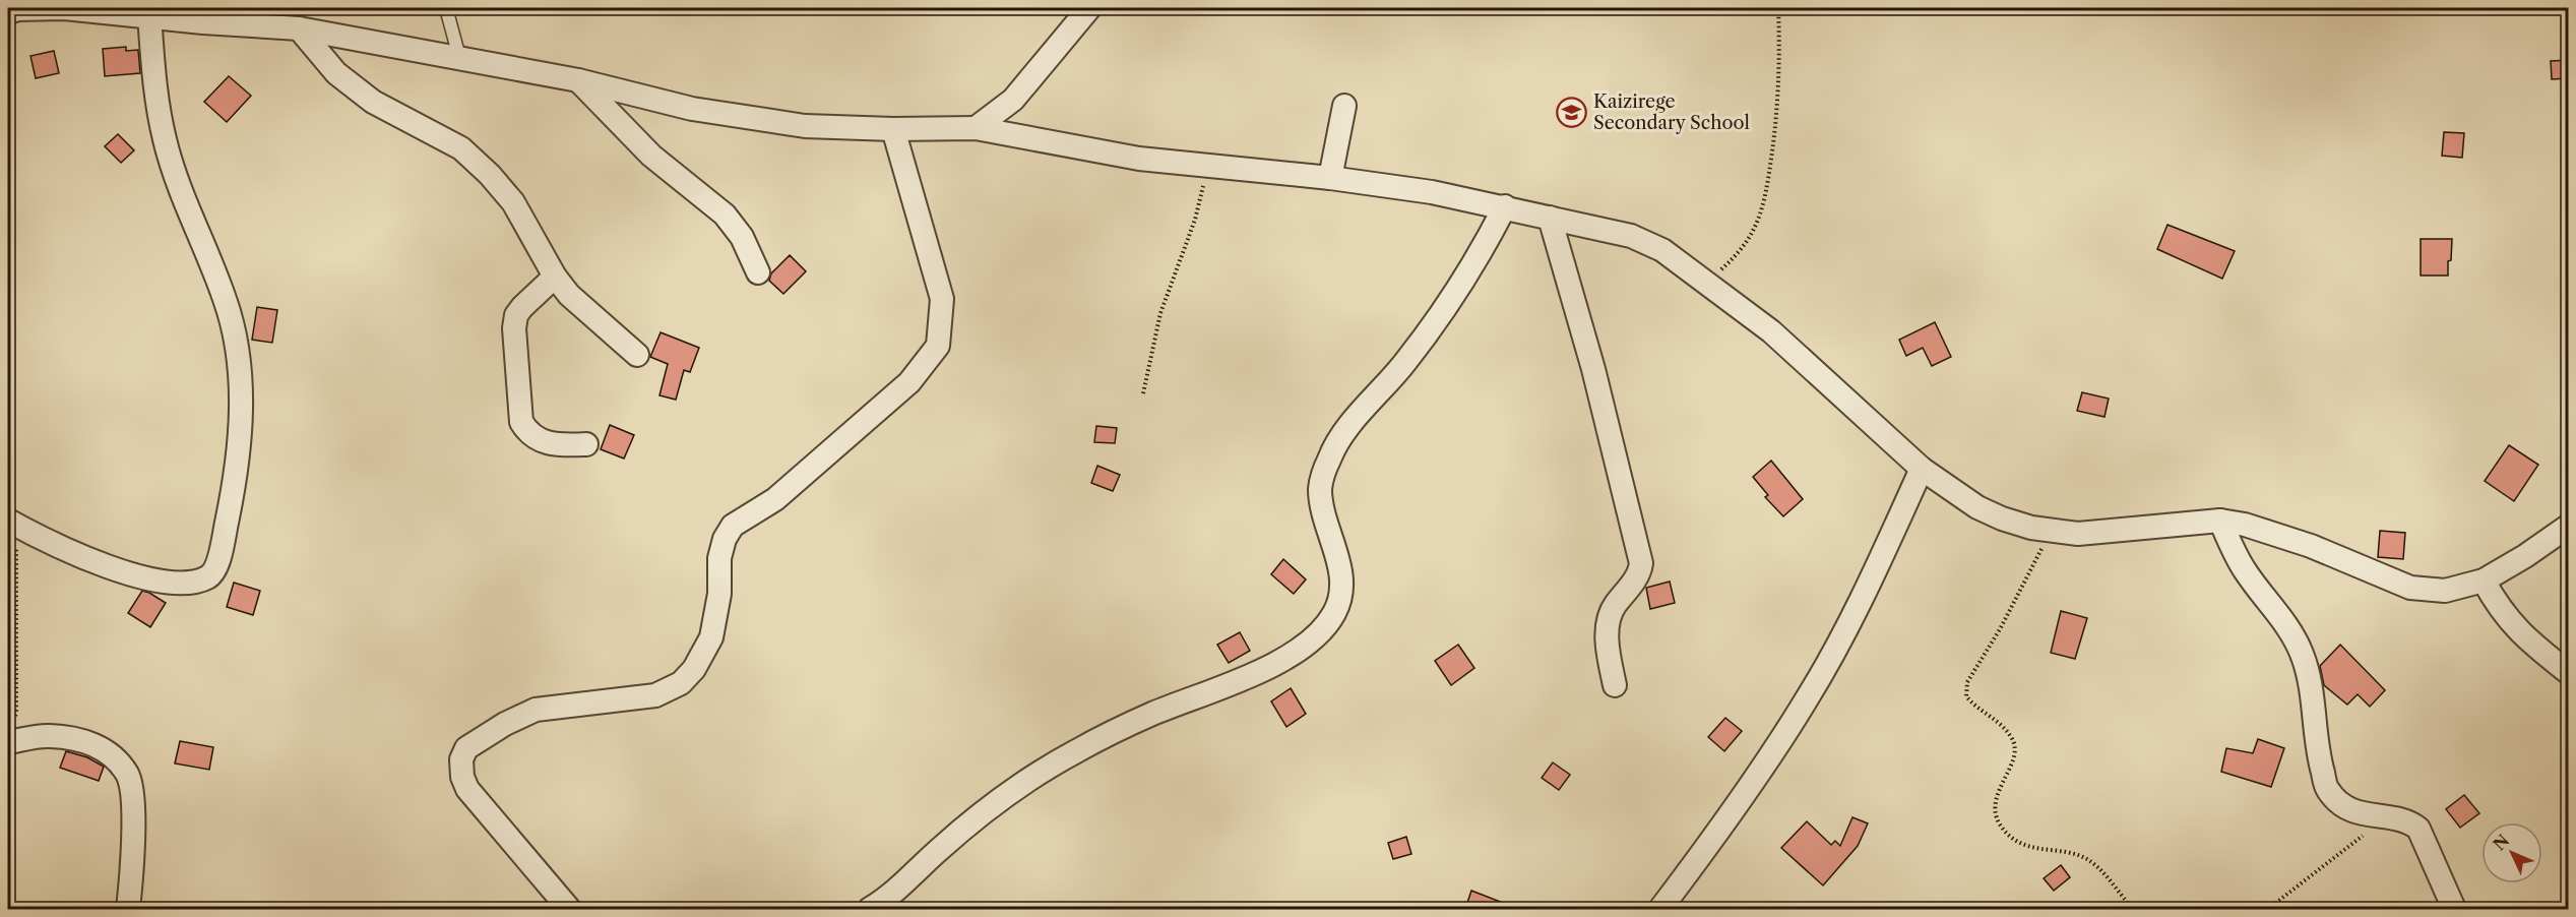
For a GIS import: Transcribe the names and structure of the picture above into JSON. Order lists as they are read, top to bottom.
{
  "places": {
    "school or university": ["Kaizirege Secondary School"]
  },
  "north": "top left"
}
